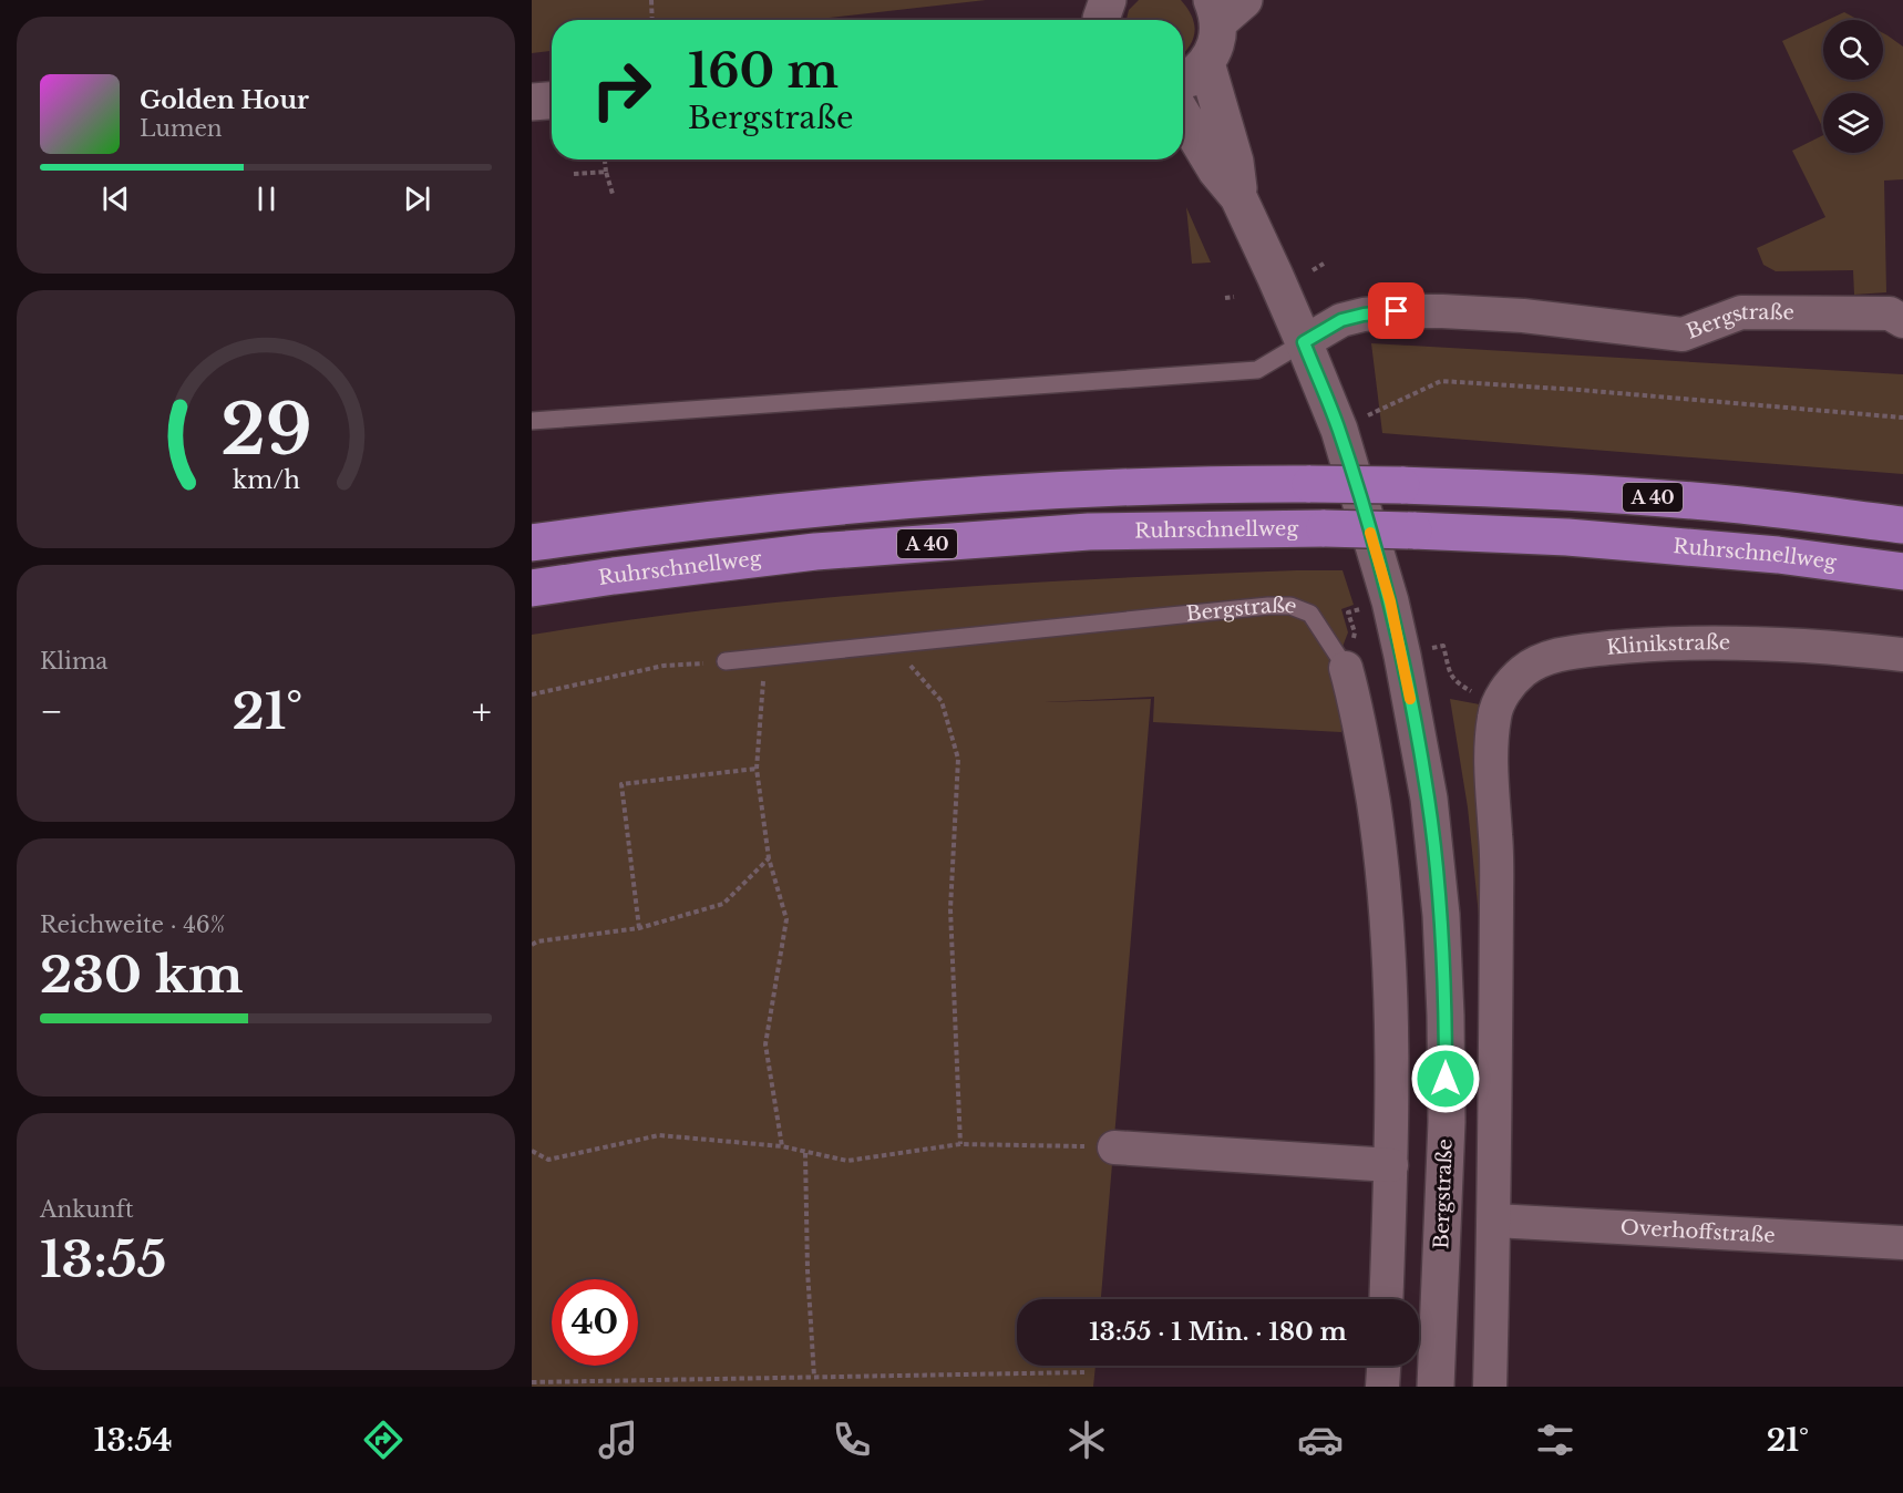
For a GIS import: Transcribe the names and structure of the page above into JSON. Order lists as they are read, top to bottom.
{
  "streets": {
    "highway": ["A 40", "Ruhrschnellweg"],
    "street": ["Bergstraße", "Klinikstraße", "Overhoffstraße"]
  },
  "crossings": [
    ["Klinikstraße", "Overhoffstraße"]
  ],
  "page": {
    "turn": ["160 m", "Bergstraße"],
    "song": ["Golden Hour", "Lumen"],
    "tile": [
      "Klima",
      ["Reichweite · 46%", "230 km"],
      ["Ankunft", "13:55"]
    ],
    "heat": ["−", "21°", "+"],
    "limit": "40",
    "trip": "13:55 · 1 Min. · 180 m",
    "tabs": ["13:54", "21°"],
    "gauge": ["29", "km/h"]
  }
}
